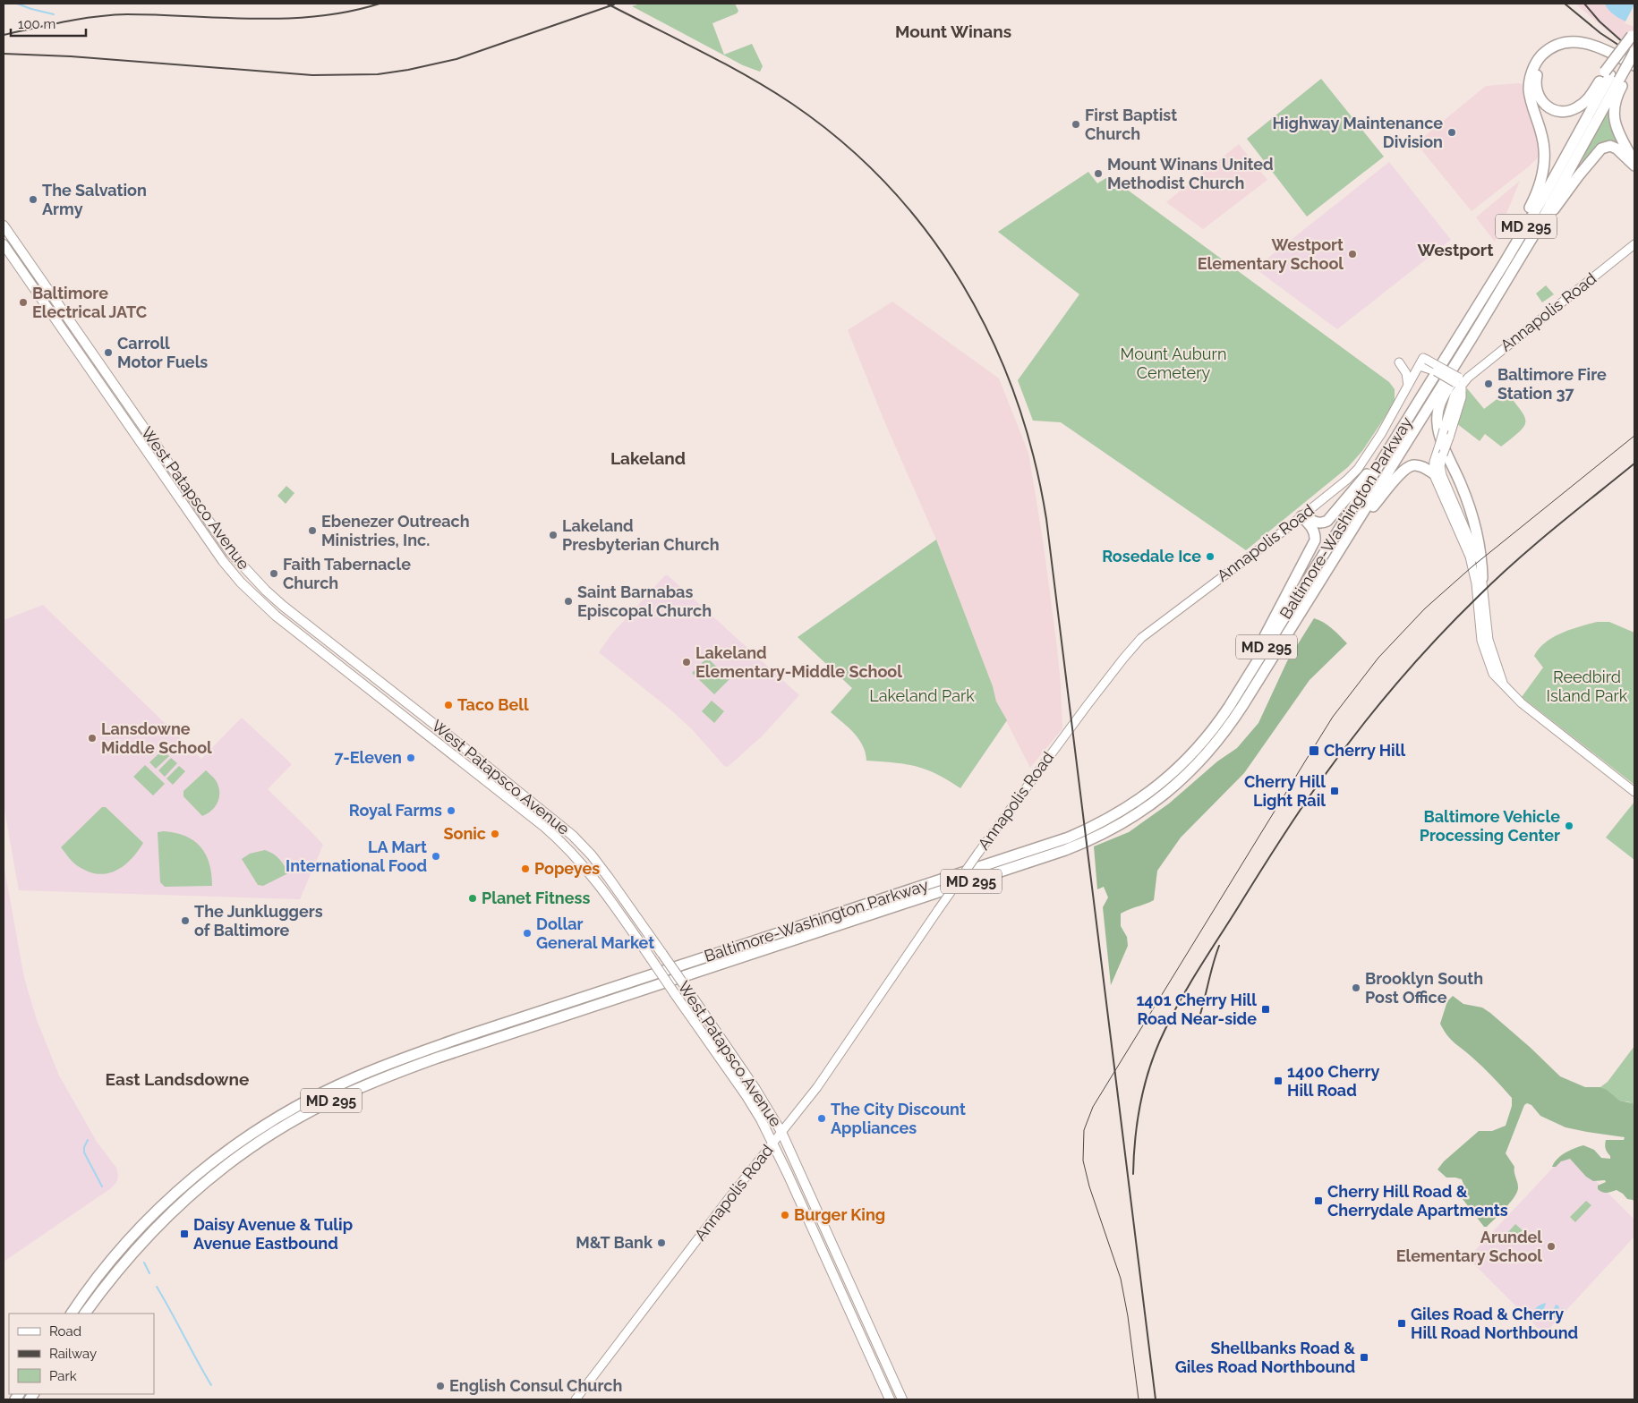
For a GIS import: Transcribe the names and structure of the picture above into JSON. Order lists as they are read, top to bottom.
{
  "streets": {
    "highway": ["MD 295", "Baltimore-Washington Parkway"],
    "main road": ["Annapolis Road", "West Patapsco Avenue"]
  },
  "crossings": [
    ["Annapolis Road", "West Patapsco Avenue"]
  ],
  "districts": [
    "Mount Winans",
    "Westport",
    "Lakeland",
    "East Landsdowne"
  ],
  "parks": ["Mount Auburn Cemetery", "Reedbird Island Park", "Lakeland Park"],
  "places": {
    "other": [
      "First Baptist Church",
      "Highway Maintenance Division",
      "Mount Winans United Methodist Church",
      "The Salvation Army",
      "Westport Elementary School",
      "Baltimore Electrical JATC",
      "Carroll Motor Fuels",
      "Baltimore Fire Station 37",
      "Ebenezer Outreach Ministries, Inc.",
      "Lakeland Presbyterian Church",
      "Rosedale Ice",
      "Faith Tabernacle Church",
      "Saint Barnabas Episcopal Church",
      "Lakeland Elementary-Middle School",
      "Taco Bell",
      "Lansdowne Middle School",
      "7-Eleven",
      "Royal Farms",
      "Baltimore Vehicle Processing Center",
      "Sonic",
      "LA Mart International Food",
      "Popeyes",
      "Planet Fitness",
      "The Junkluggers of Baltimore",
      "Dollar General Market",
      "Brooklyn South Post Office",
      "The City Discount Appliances",
      "Burger King",
      "M&T Bank",
      "Arundel Elementary School",
      "English Consul Church"
    ],
    "transit": [
      "Cherry Hill",
      "Cherry Hill Light Rail",
      "1401 Cherry Hill Road Near-side",
      "1400 Cherry Hill Road",
      "Cherry Hill Road & Cherrydale Apartments",
      "Daisy Avenue & Tulip Avenue Eastbound",
      "Giles Road & Cherry Hill Road Northbound",
      "Shellbanks Road & Giles Road Northbound"
    ]
  },
  "legend": ["Road", "Railway", "Park"],
  "scale_bar": "100 m"
}
